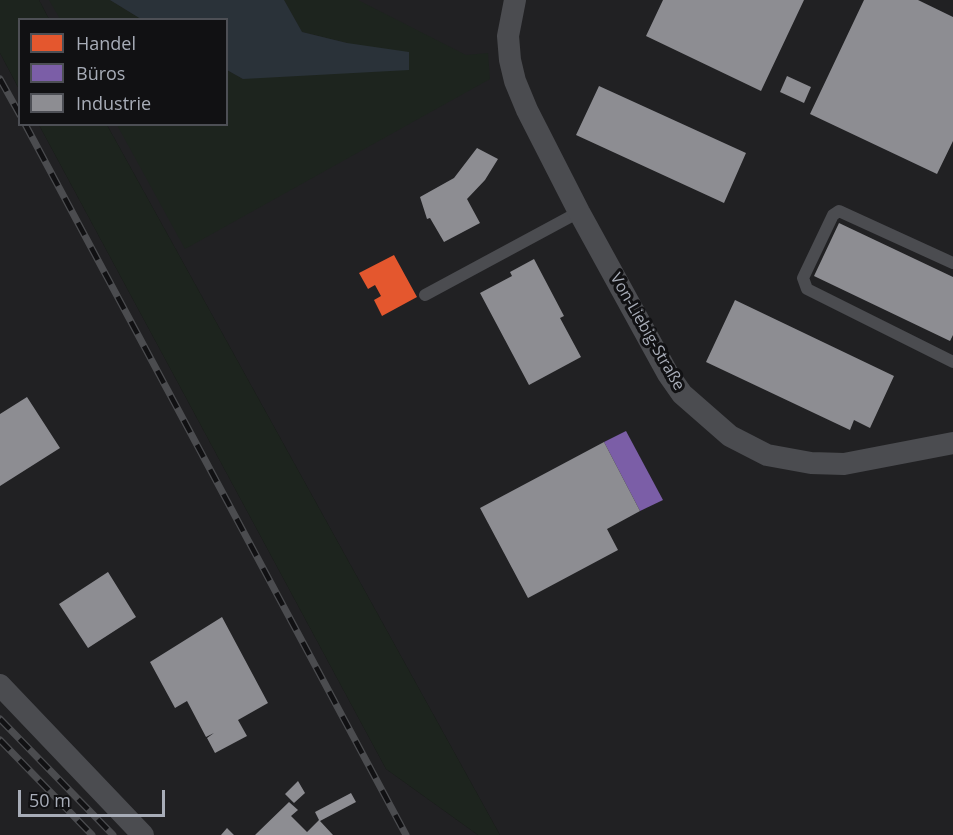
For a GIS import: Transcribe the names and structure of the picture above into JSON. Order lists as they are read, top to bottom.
{
  "streets": {
    "street": ["Von-Liebig-Straße"]
  },
  "legend": ["Handel", "Büros", "Industrie"],
  "scale_bar": "50 m"
}
